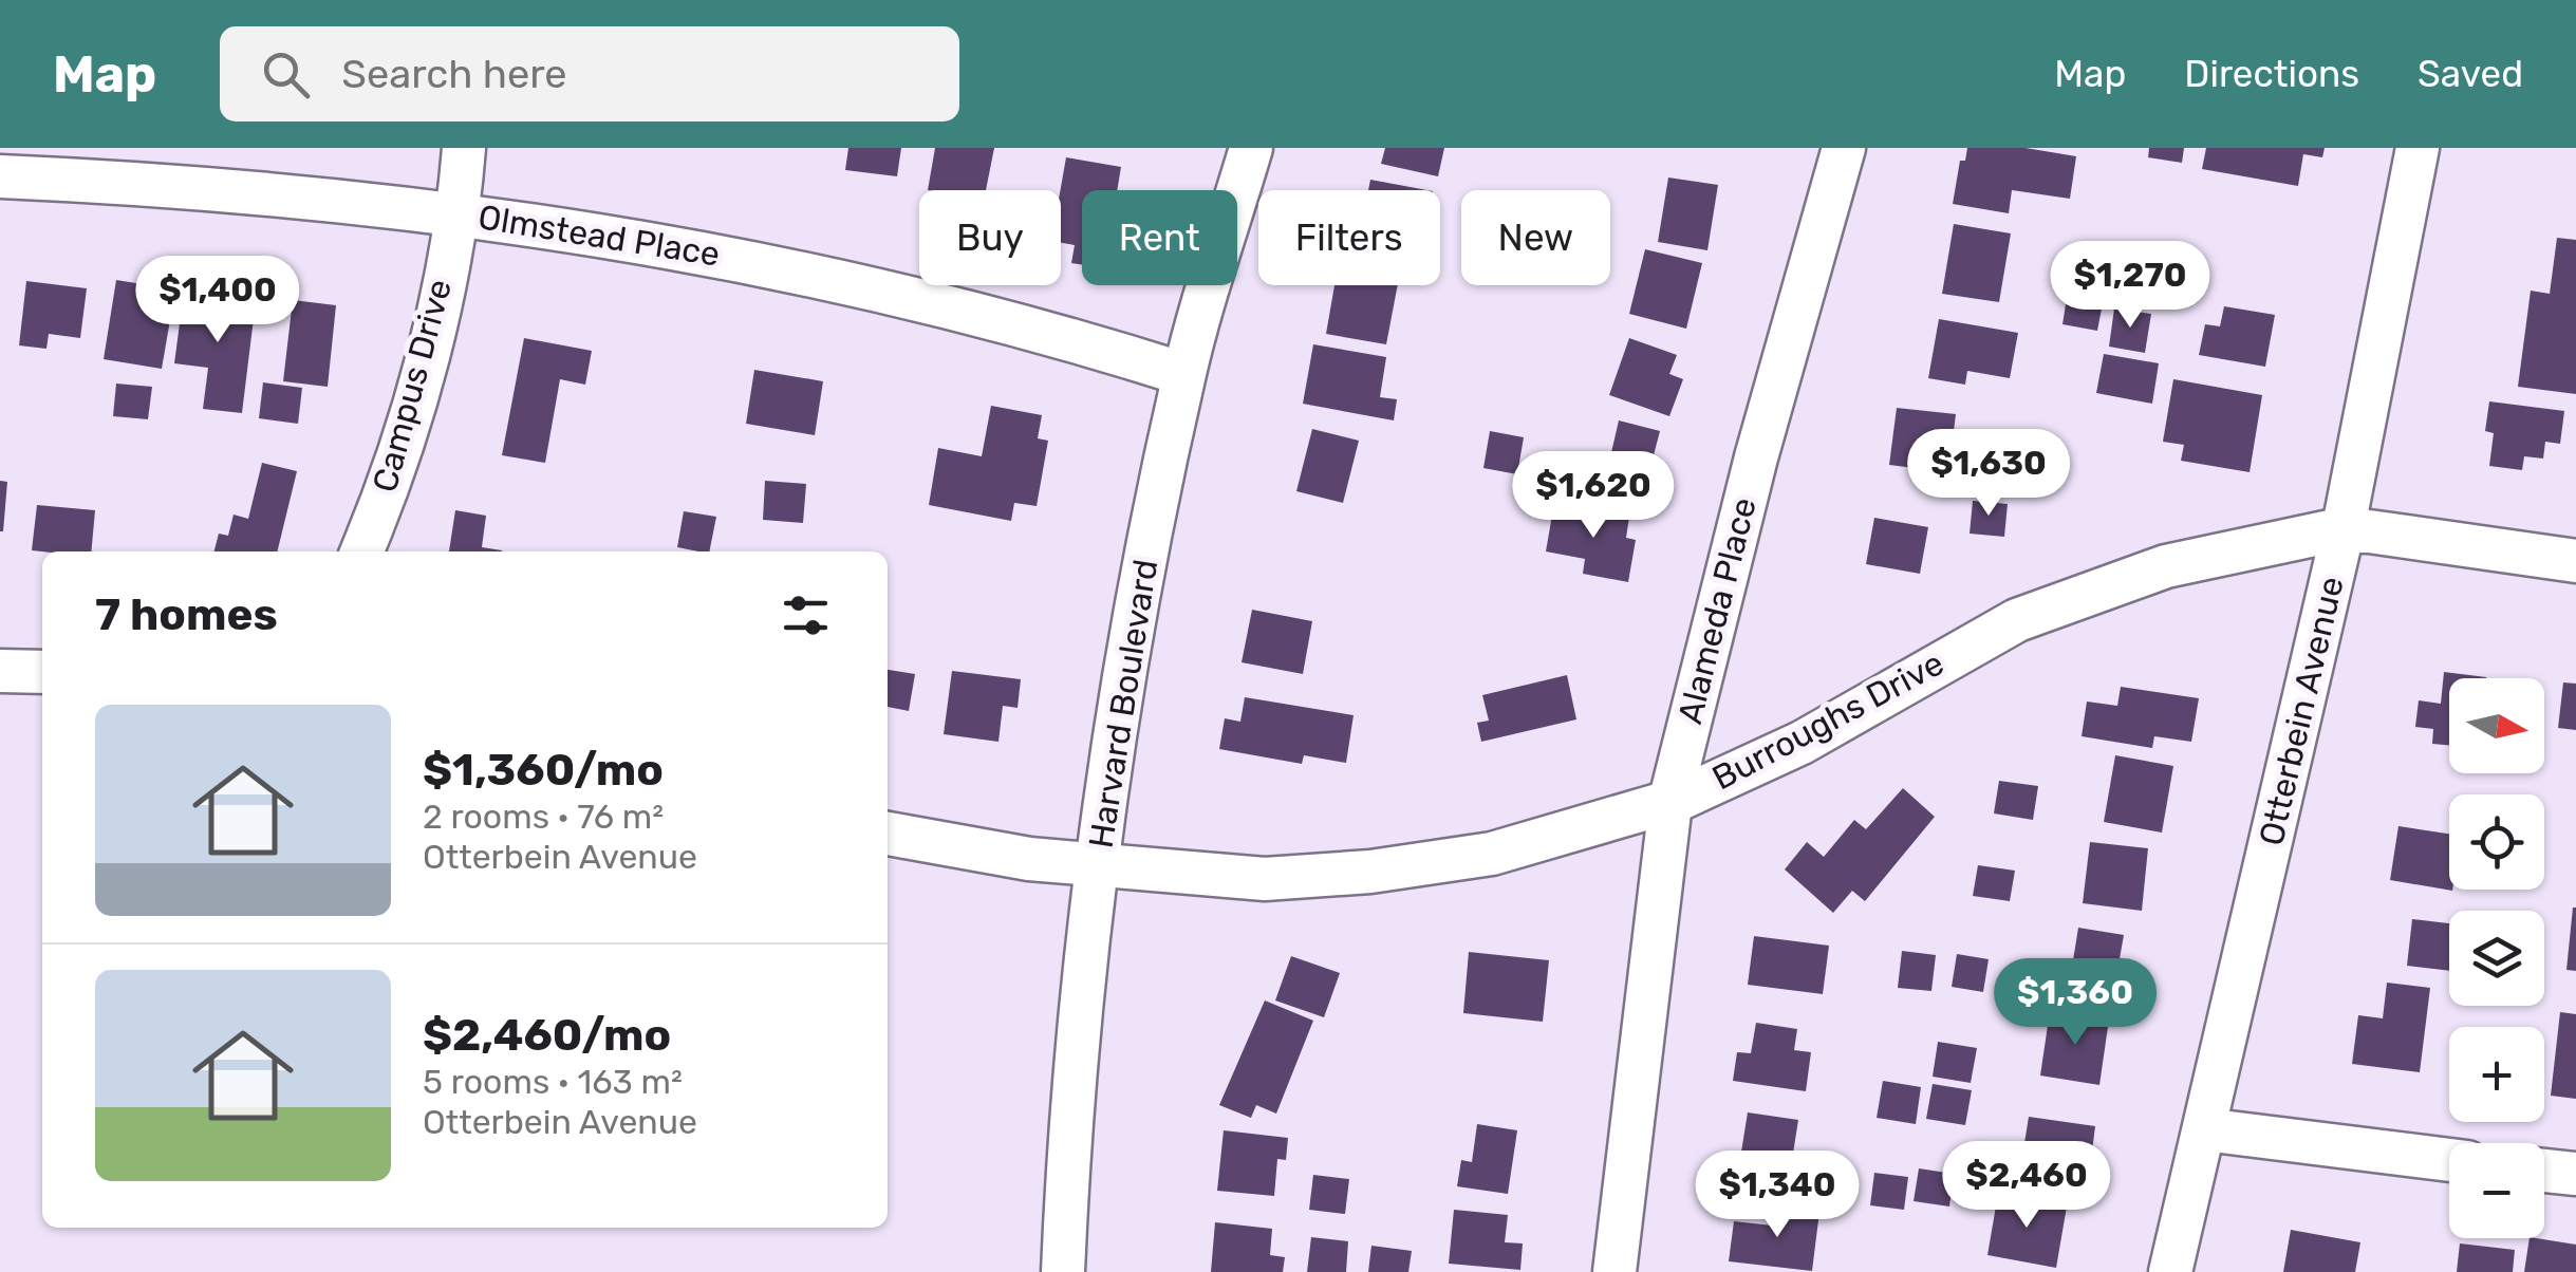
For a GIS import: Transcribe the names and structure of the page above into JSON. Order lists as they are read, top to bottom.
{
  "streets": {
    "street": [
      "Olmstead Place",
      "Campus Drive",
      "Alameda Place",
      "Harvard Boulevard",
      "Otterbein Avenue",
      "Burroughs Drive"
    ]
  },
  "crossings": [
    ["Olmstead Place", "Campus Drive"],
    ["Olmstead Place", "Harvard Boulevard"],
    ["Alameda Place", "Burroughs Drive"],
    ["Harvard Boulevard", "Burroughs Drive"],
    ["Otterbein Avenue", "Burroughs Drive"]
  ],
  "north": "right",
  "page": {
    "header": "Map",
    "search": "Search here",
    "nav": ["Map", "Directions", "Saved"],
    "chip": [
      "Buy",
      "Rent",
      "Filters",
      "New"
    ],
    "price": [
      "$1,270",
      "$1,400",
      "$1,630",
      "$1,620",
      "$1,360",
      "$2,460",
      "$1,340"
    ],
    "heading": "7 homes",
    "map_buttons": ["+", "−"],
    "list": [
      {
        "name": "$1,360/mo",
        "note": "2 rooms · 76 m² · Otterbein Avenue"
      },
      {
        "name": "$2,460/mo",
        "note": "5 rooms · 163 m² · Otterbein Avenue"
      }
    ]
  }
}
